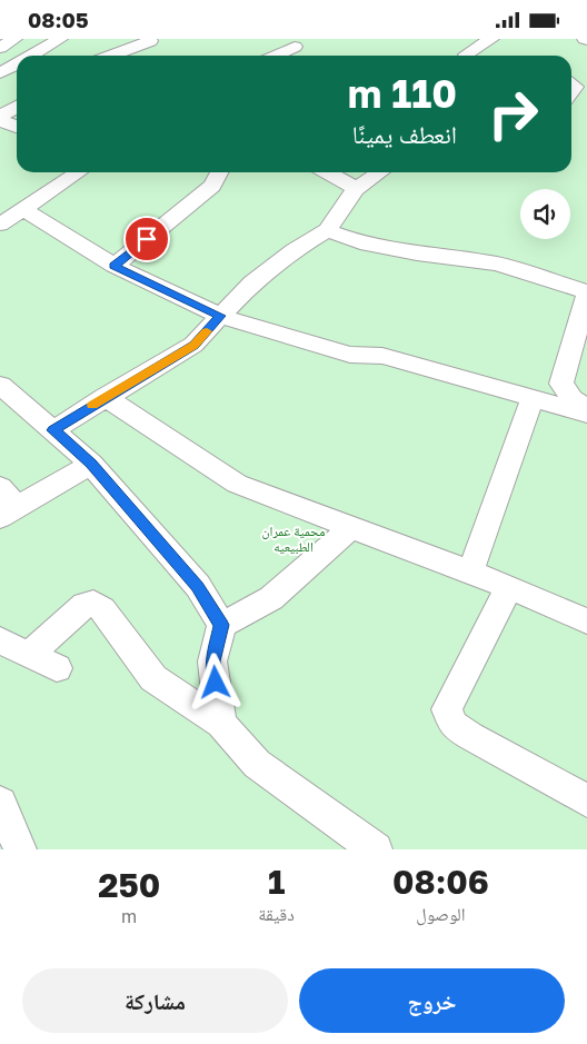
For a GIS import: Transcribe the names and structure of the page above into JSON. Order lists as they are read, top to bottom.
{
  "parks": ["محمية عمران الطبيعيه"],
  "page": {
    "status": "08:05",
    "turn": ["110 m", "انعطف يمينًا"],
    "eta": [
      "08:06",
      "الوصول",
      "1",
      "دقيقة",
      "250",
      "m"
    ],
    "buttons": ["خروج", "مشاركة"]
  }
}
